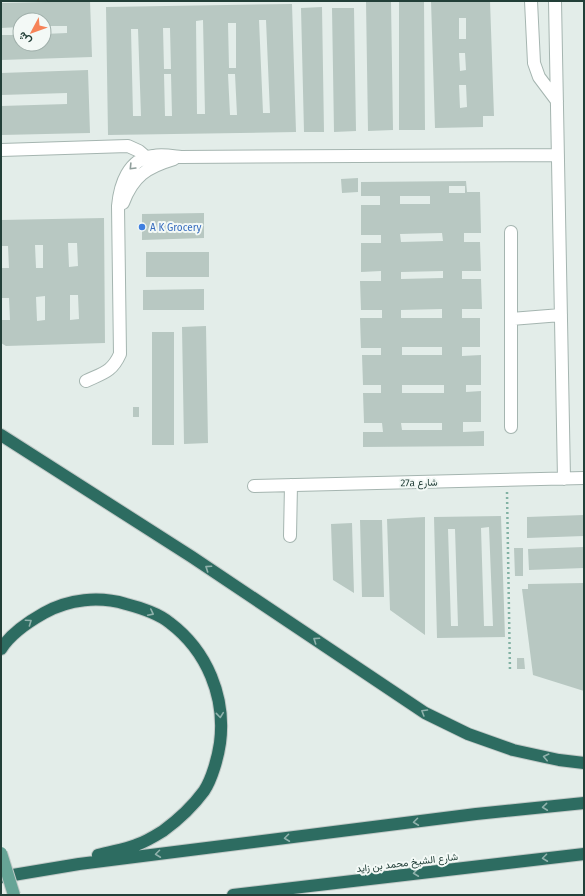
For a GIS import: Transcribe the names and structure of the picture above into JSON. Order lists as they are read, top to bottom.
{
  "streets": {
    "highway": ["شارع الشيخ محمد بن زايد"],
    "street": ["27a شارع"]
  },
  "places": ["A K Grocery"],
  "north": "bottom left"
}
